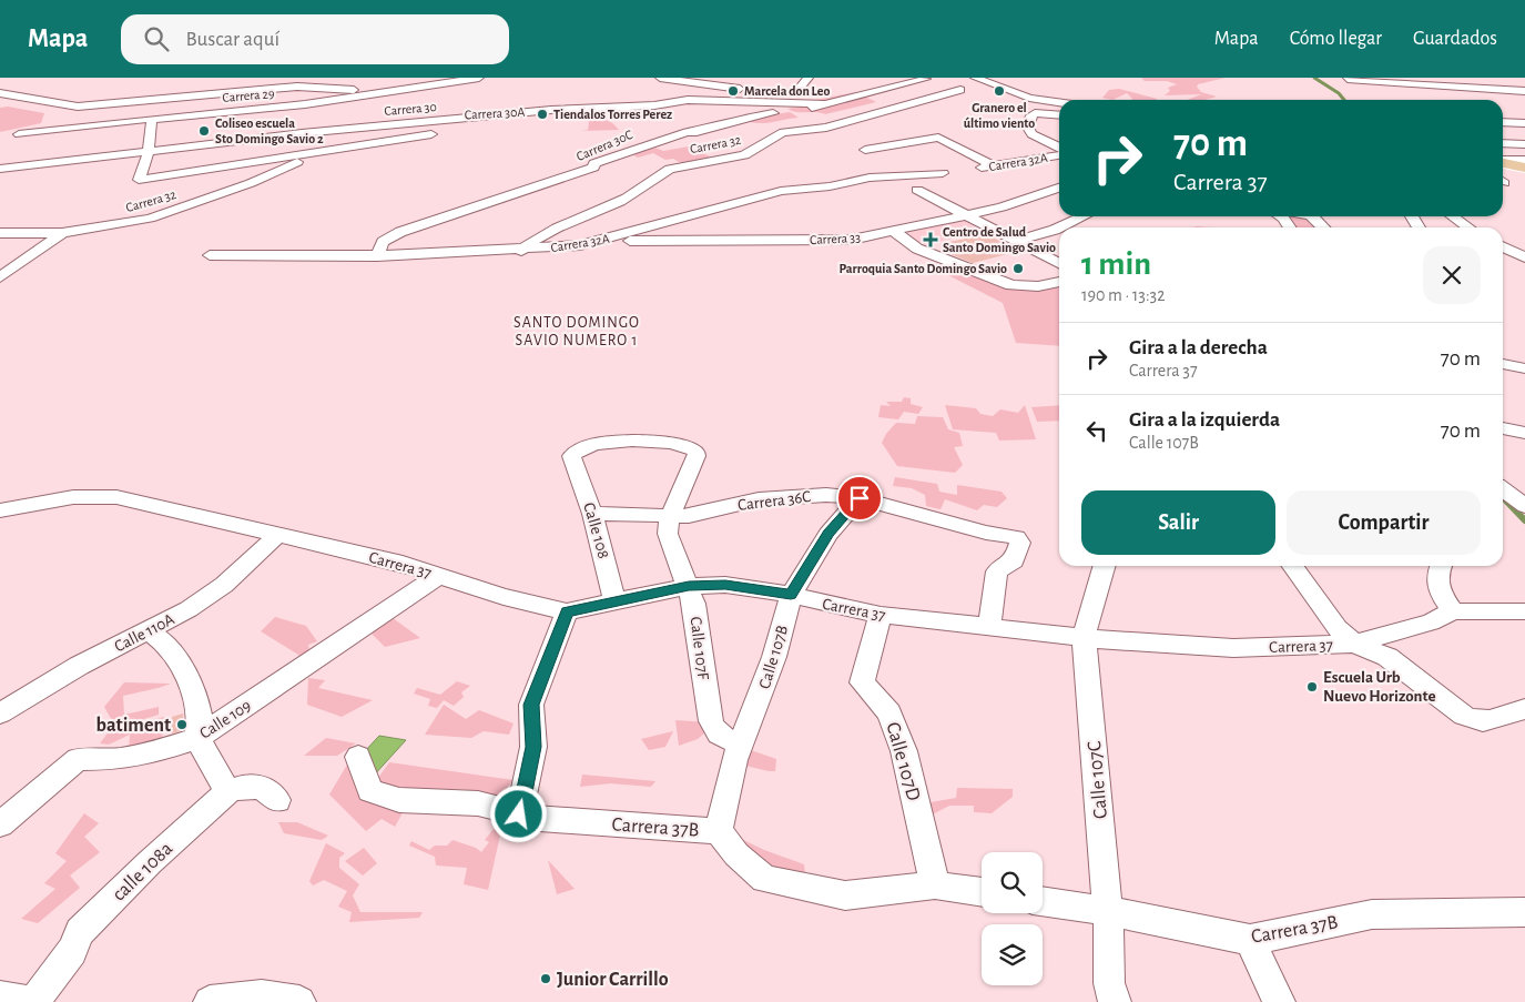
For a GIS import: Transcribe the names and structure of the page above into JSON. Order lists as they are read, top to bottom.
{
  "streets": {
    "street": [
      "Carrera 29",
      "Carrera 30",
      "Carrera 30A",
      "Carrera 32",
      "Carrera 30C",
      "Carrera 32A",
      "Carrera 33",
      "Carrera 36C",
      "Calle 108",
      "Carrera 37",
      "Calle 110A",
      "Calle 107F",
      "Calle 107B",
      "Calle 109",
      "Calle 107D",
      "Calle 107C",
      "Carrera 37B",
      "calle 108a"
    ]
  },
  "crossings": [
    ["Carrera 29", "Carrera 30"],
    ["Carrera 30", "Carrera 30A"],
    ["Carrera 30", "Carrera 30C"],
    ["Carrera 30A", "Carrera 32"],
    ["Carrera 32", "Carrera 32A"],
    ["Carrera 30C", "Carrera 32A"],
    ["Carrera 32A", "Carrera 33"],
    ["Carrera 36C", "Calle 108"],
    ["Carrera 36C", "Carrera 37"],
    ["Carrera 36C", "Calle 107F"],
    ["Carrera 36C", "Calle 107B"],
    ["Calle 108", "Carrera 37"],
    ["Calle 108", "Calle 107F"],
    ["Carrera 37", "Calle 110A"],
    ["Carrera 37", "Calle 107F"],
    ["Carrera 37", "Calle 107B"],
    ["Carrera 37", "Calle 109"],
    ["Carrera 37", "Calle 107D"],
    ["Carrera 37", "Calle 107C"],
    ["Calle 107F", "Calle 107B"],
    ["Calle 107B", "Carrera 37B"],
    ["Calle 107D", "Carrera 37B"],
    ["Calle 107C", "Carrera 37B"]
  ],
  "districts": ["SANTO DOMINGO SAVIO NUMERO 1"],
  "places": {
    "other": [
      "Marcela don Leo",
      "Granero el último viento",
      "Tiendalos Torres Perez",
      "Coliseo escuela Sto Domingo Savio 2",
      "Parroquia Santo Domingo Savio",
      "Escuela Urb Nuevo Horizonte",
      "batiment",
      "Junior Carrillo"
    ],
    "health": ["Centro de Salud Santo Domingo Savio"]
  },
  "page": {
    "header": "Mapa",
    "search": "Buscar aquí",
    "nav": ["Mapa", "Cómo llegar", "Guardados"],
    "turn": ["70 m", "Carrera 37"],
    "heading": ["1 min", "190 m · 13:32"],
    "list": [
      {
        "name": "Gira a la derecha",
        "note": "Carrera 37",
        "value": "70 m"
      },
      {
        "name": "Gira a la izquierda",
        "note": "Calle 107B",
        "value": "70 m"
      }
    ],
    "buttons": ["Salir", "Compartir"]
  }
}
